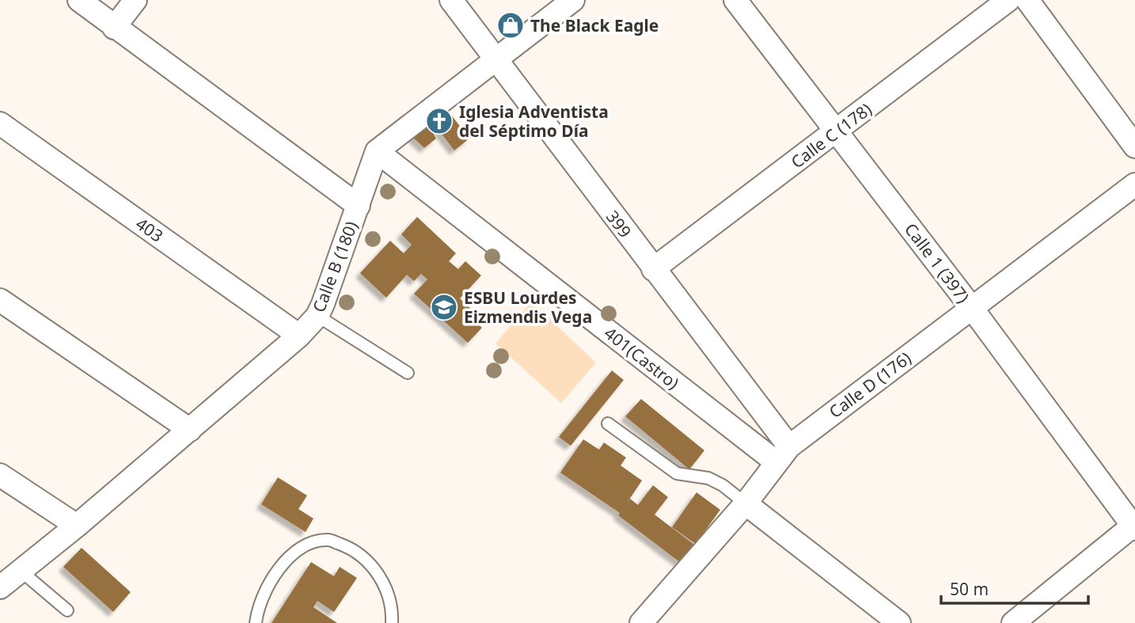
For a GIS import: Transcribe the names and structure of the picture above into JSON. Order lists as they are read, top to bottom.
{
  "streets": {
    "street": [
      "Calle C (178)",
      "399",
      "403",
      "Calle 1 (397)",
      "Calle B (180)",
      "401(Castro)",
      "Calle D (176)"
    ]
  },
  "crossings": [
    ["Calle C (178)", "399"],
    ["Calle C (178)", "Calle 1 (397)"],
    ["399", "401(Castro)"],
    ["399", "Calle D (176)"],
    ["403", "Calle B (180)"],
    ["Calle 1 (397)", "Calle D (176)"],
    ["Calle B (180)", "401(Castro)"],
    ["401(Castro)", "Calle D (176)"]
  ],
  "places": {
    "shop": ["The Black Eagle"],
    "church": ["Iglesia Adventista del Séptimo Día"],
    "school or university": ["ESBU Lourdes Eizmendis Vega"]
  },
  "scale_bar": "50 m"
}
